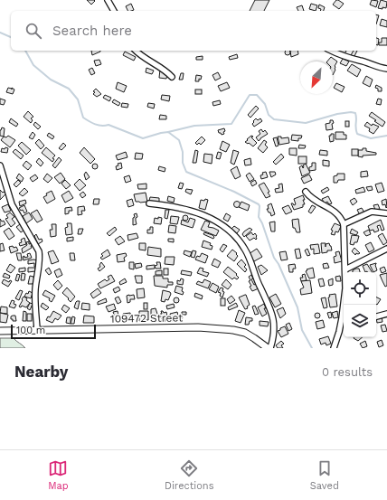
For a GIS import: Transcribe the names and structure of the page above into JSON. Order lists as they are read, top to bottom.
{
  "streets": {
    "street": ["109472 Street"]
  },
  "scale_bar": "100 m",
  "north": "bottom left",
  "page": {
    "search": "Search here",
    "scale": "100 m",
    "heading": ["Nearby", "0 results"],
    "nav": ["Map", "Directions", "Saved"]
  }
}
